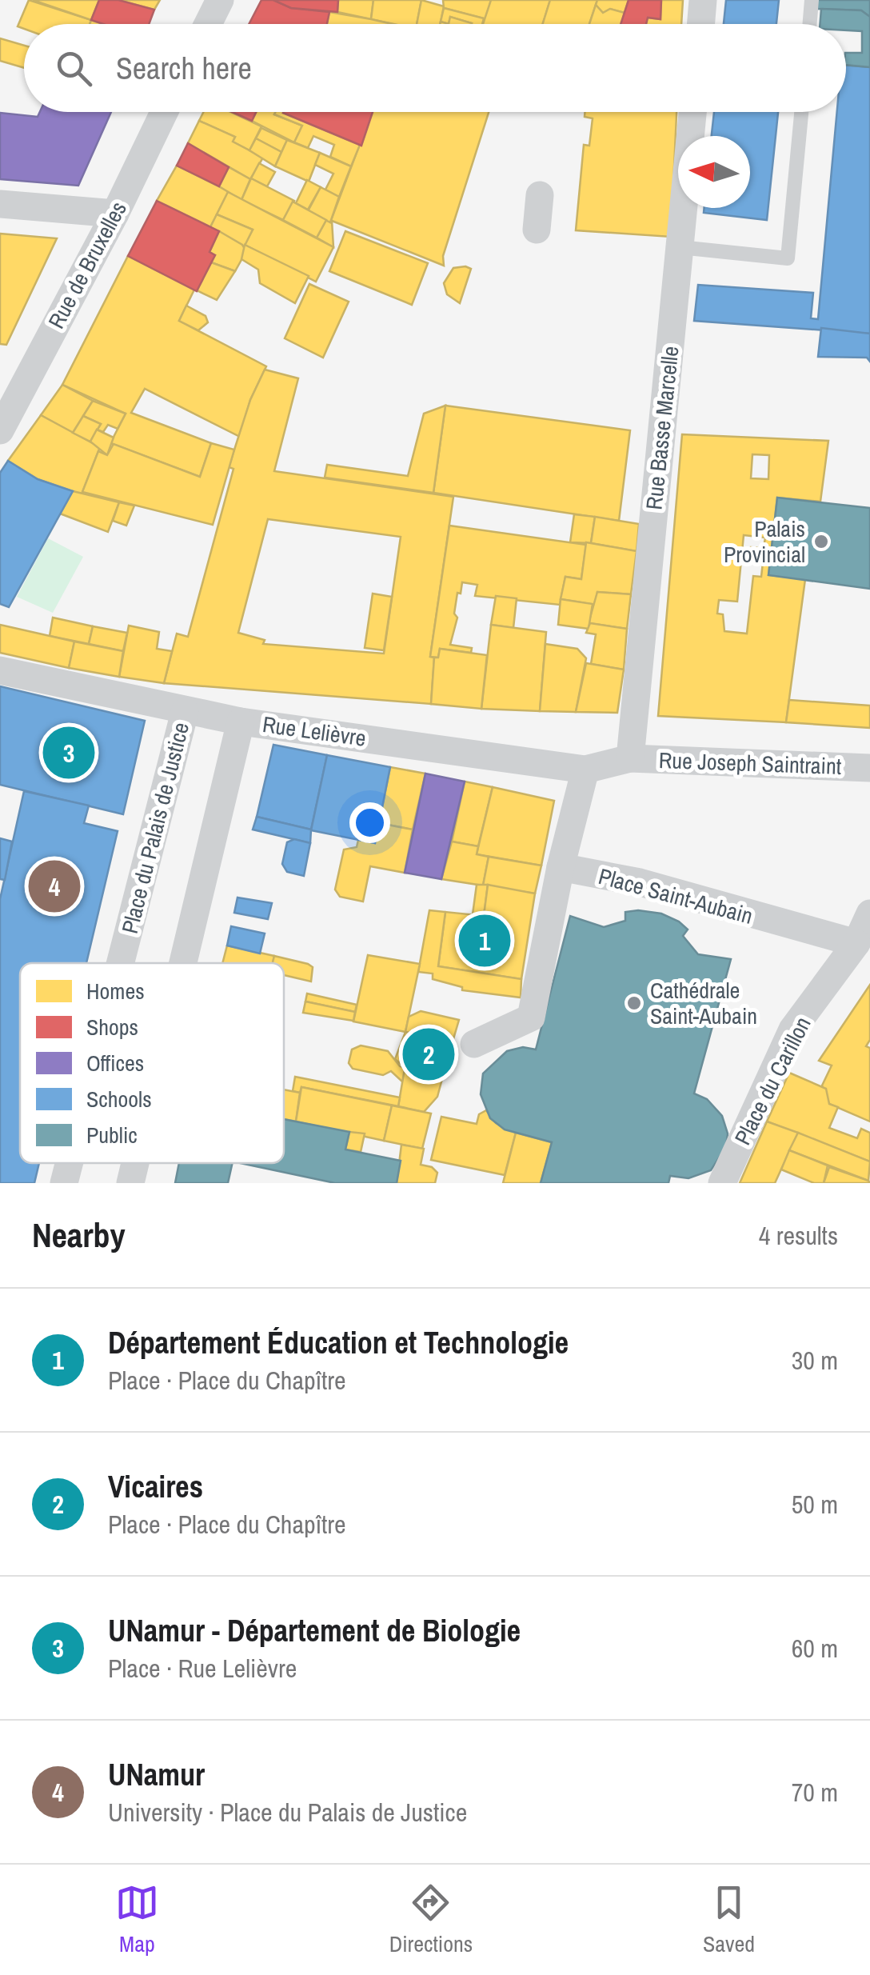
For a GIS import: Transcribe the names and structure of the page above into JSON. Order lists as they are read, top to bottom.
{
  "streets": {
    "street": [
      "Rue de Bruxelles",
      "Rue Basse Marcelle",
      "Rue Lelièvre",
      "Rue Joseph Saintraint",
      "Place du Palais de Justice",
      "Place Saint-Aubain",
      "Place du Carillon"
    ]
  },
  "crossings": [
    ["Rue Basse Marcelle", "Rue Lelièvre"],
    ["Rue Basse Marcelle", "Rue Joseph Saintraint"],
    ["Rue Lelièvre", "Rue Joseph Saintraint"],
    ["Rue Lelièvre", "Place du Palais de Justice"],
    ["Place Saint-Aubain", "Place du Carillon"]
  ],
  "places": ["Palais Provincial", "Cathédrale Saint-Aubain"],
  "legend": [
    "Homes",
    "Shops",
    "Offices",
    "Schools",
    "Public"
  ],
  "north": "left",
  "page": {
    "search": "Search here",
    "pins": [
      "3",
      "4",
      "1",
      "2"
    ],
    "heading": ["Nearby", "4 results"],
    "list": [
      {
        "mark": "1",
        "name": "Département Éducation et Technologie",
        "note": "Place · Place du Chapître",
        "value": "30 m"
      },
      {
        "mark": "2",
        "name": "Vicaires",
        "note": "Place · Place du Chapître",
        "value": "50 m"
      },
      {
        "mark": "3",
        "name": "UNamur - Département de Biologie",
        "note": "Place · Rue Lelièvre",
        "value": "60 m"
      },
      {
        "mark": "4",
        "name": "UNamur",
        "note": "University · Place du Palais de Justice",
        "value": "70 m"
      }
    ],
    "nav": ["Map", "Directions", "Saved"]
  }
}
